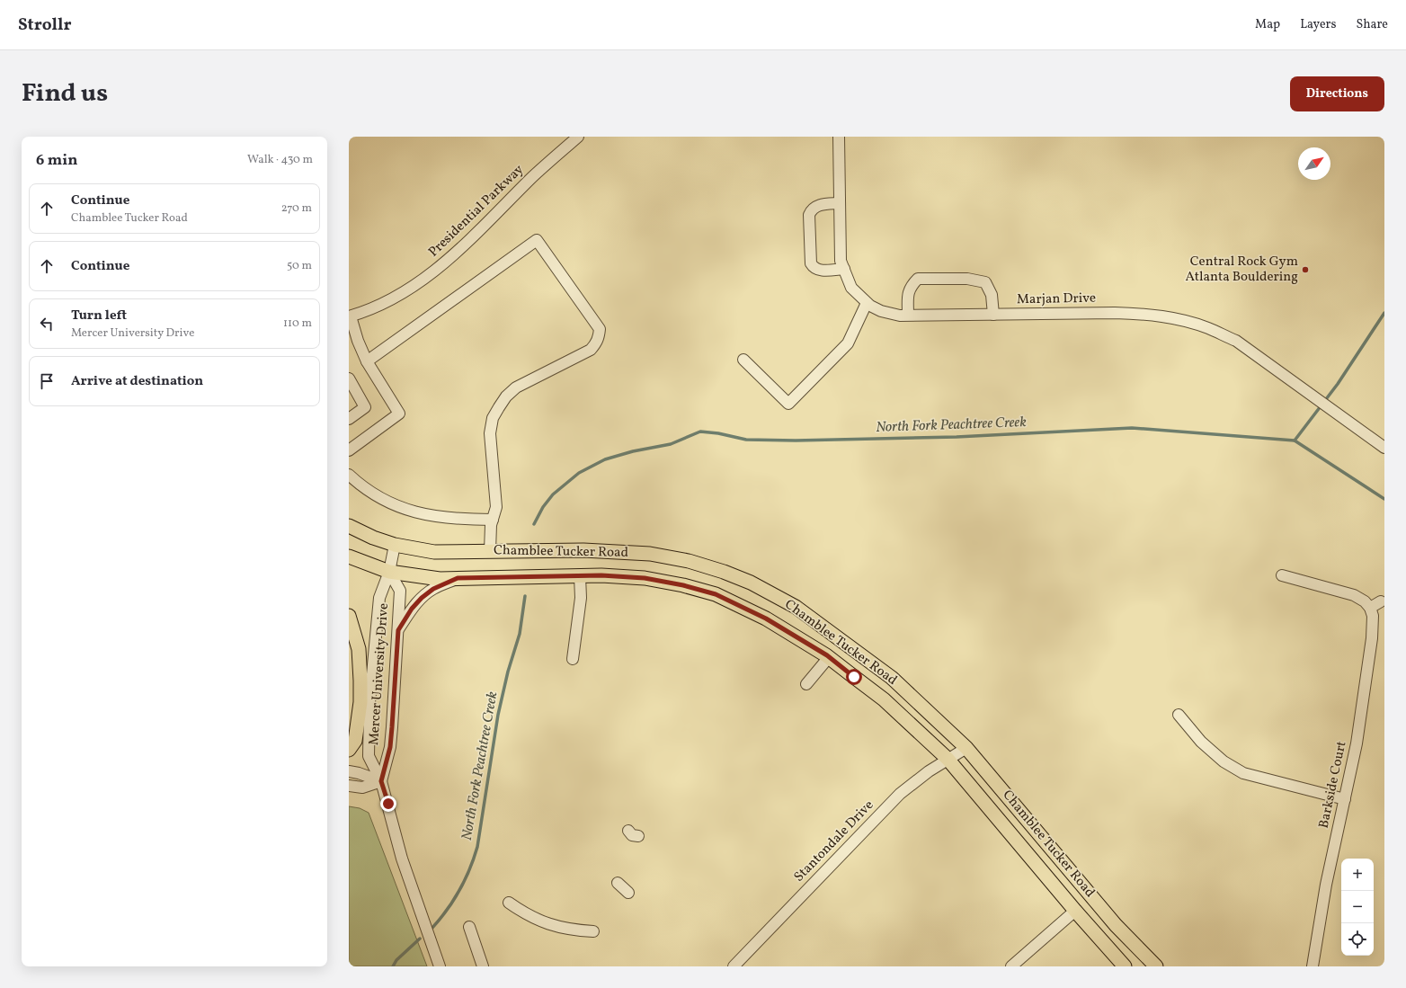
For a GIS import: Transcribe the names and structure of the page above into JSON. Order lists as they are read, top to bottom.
{
  "streets": {
    "main road": ["Chamblee Tucker Road"],
    "street": [
      "Presidential Parkway",
      "Marjan Drive",
      "Mercer University Drive",
      "Barkside Court",
      "Stantondale Drive"
    ]
  },
  "crossings": [
    ["Chamblee Tucker Road", "Mercer University Drive"],
    ["Chamblee Tucker Road", "Stantondale Drive"]
  ],
  "water": ["North Fork Peachtree Creek"],
  "places": ["Central Rock Gym Atlanta Bouldering"],
  "north": "top right",
  "page": {
    "header": "Strollr",
    "nav": ["Map", "Layers", "Share"],
    "title": "Find us",
    "buttons": "Directions",
    "heading": ["6 min", "Walk · 430 m"],
    "list": [
      ["Continue", "Chamblee Tucker Road", "270 m"],
      ["Continue", "50 m"],
      ["Turn left", "Mercer University Drive", "110 m"],
      "Arrive at destination"
    ],
    "map_buttons": ["+", "−"]
  }
}
